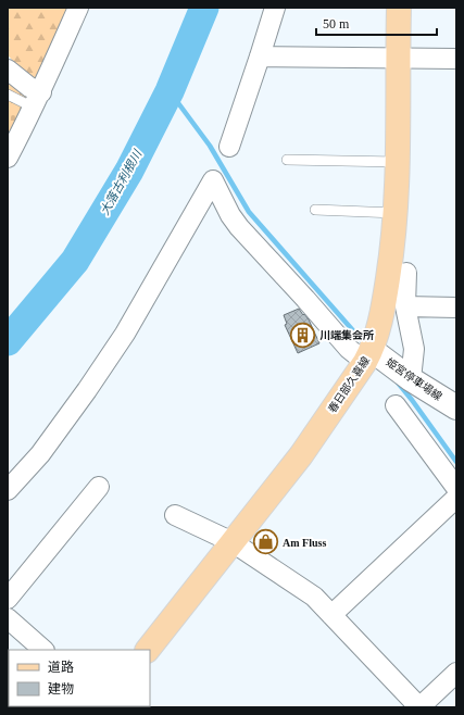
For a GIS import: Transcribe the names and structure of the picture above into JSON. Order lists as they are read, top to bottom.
{
  "streets": {
    "main road": ["姫宮停車場線", "春日部久喜線"]
  },
  "crossings": [
    ["姫宮停車場線", "春日部久喜線"]
  ],
  "water": ["大落古利根川"],
  "places": {
    "building": ["川端集会所"],
    "shop": ["Am Fluss"]
  },
  "legend": ["道路", "建物"],
  "scale_bar": "50 m"
}
